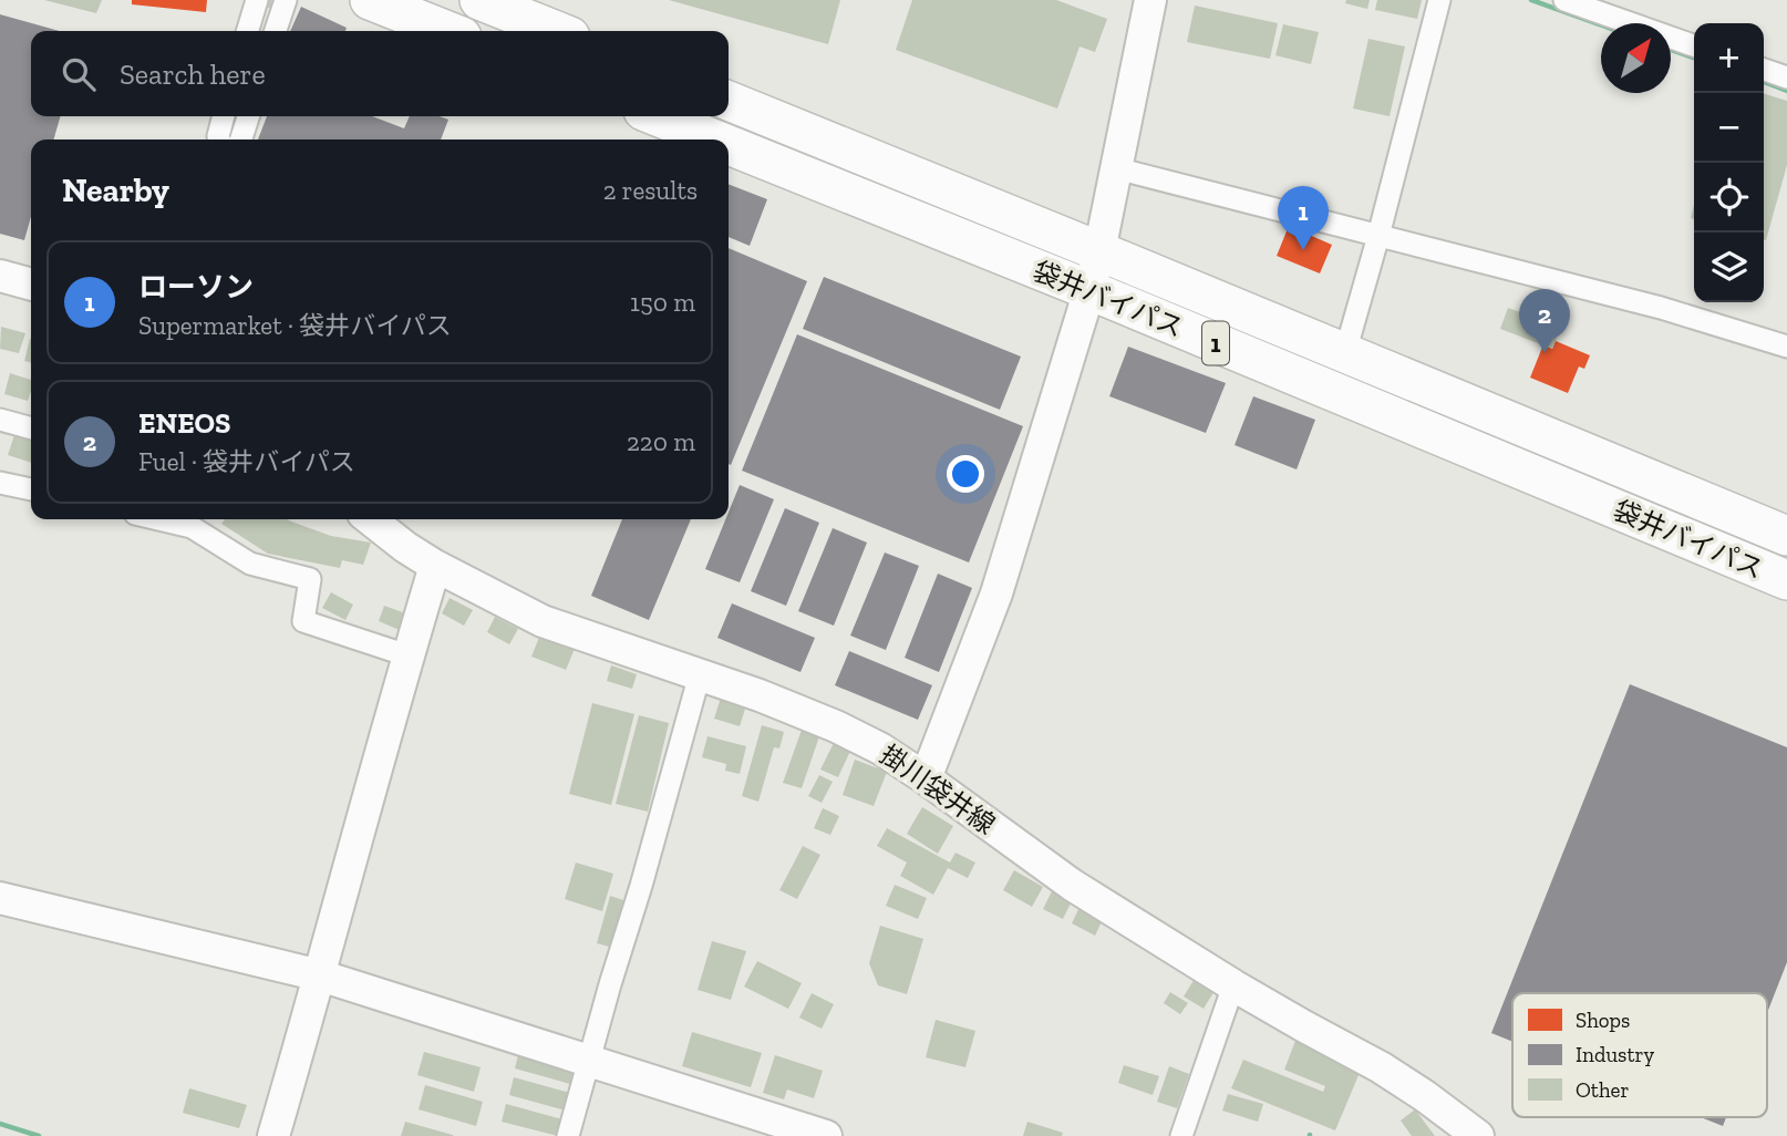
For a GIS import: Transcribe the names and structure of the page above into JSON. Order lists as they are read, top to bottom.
{
  "streets": {
    "highway": ["袋井バイパス", "1"],
    "street": ["掛川袋井線"]
  },
  "legend": ["Shops", "Industry", "Other"],
  "north": "top right",
  "page": {
    "map_buttons": ["+", "−"],
    "search": "Search here",
    "heading": ["Nearby", "2 results"],
    "pins": ["1", "2"],
    "list": [
      {
        "mark": "1",
        "name": "ローソン",
        "note": "Supermarket · 袋井バイパス",
        "value": "150 m"
      },
      {
        "mark": "2",
        "name": "ENEOS",
        "note": "Fuel · 袋井バイパス",
        "value": "220 m"
      }
    ]
  }
}
